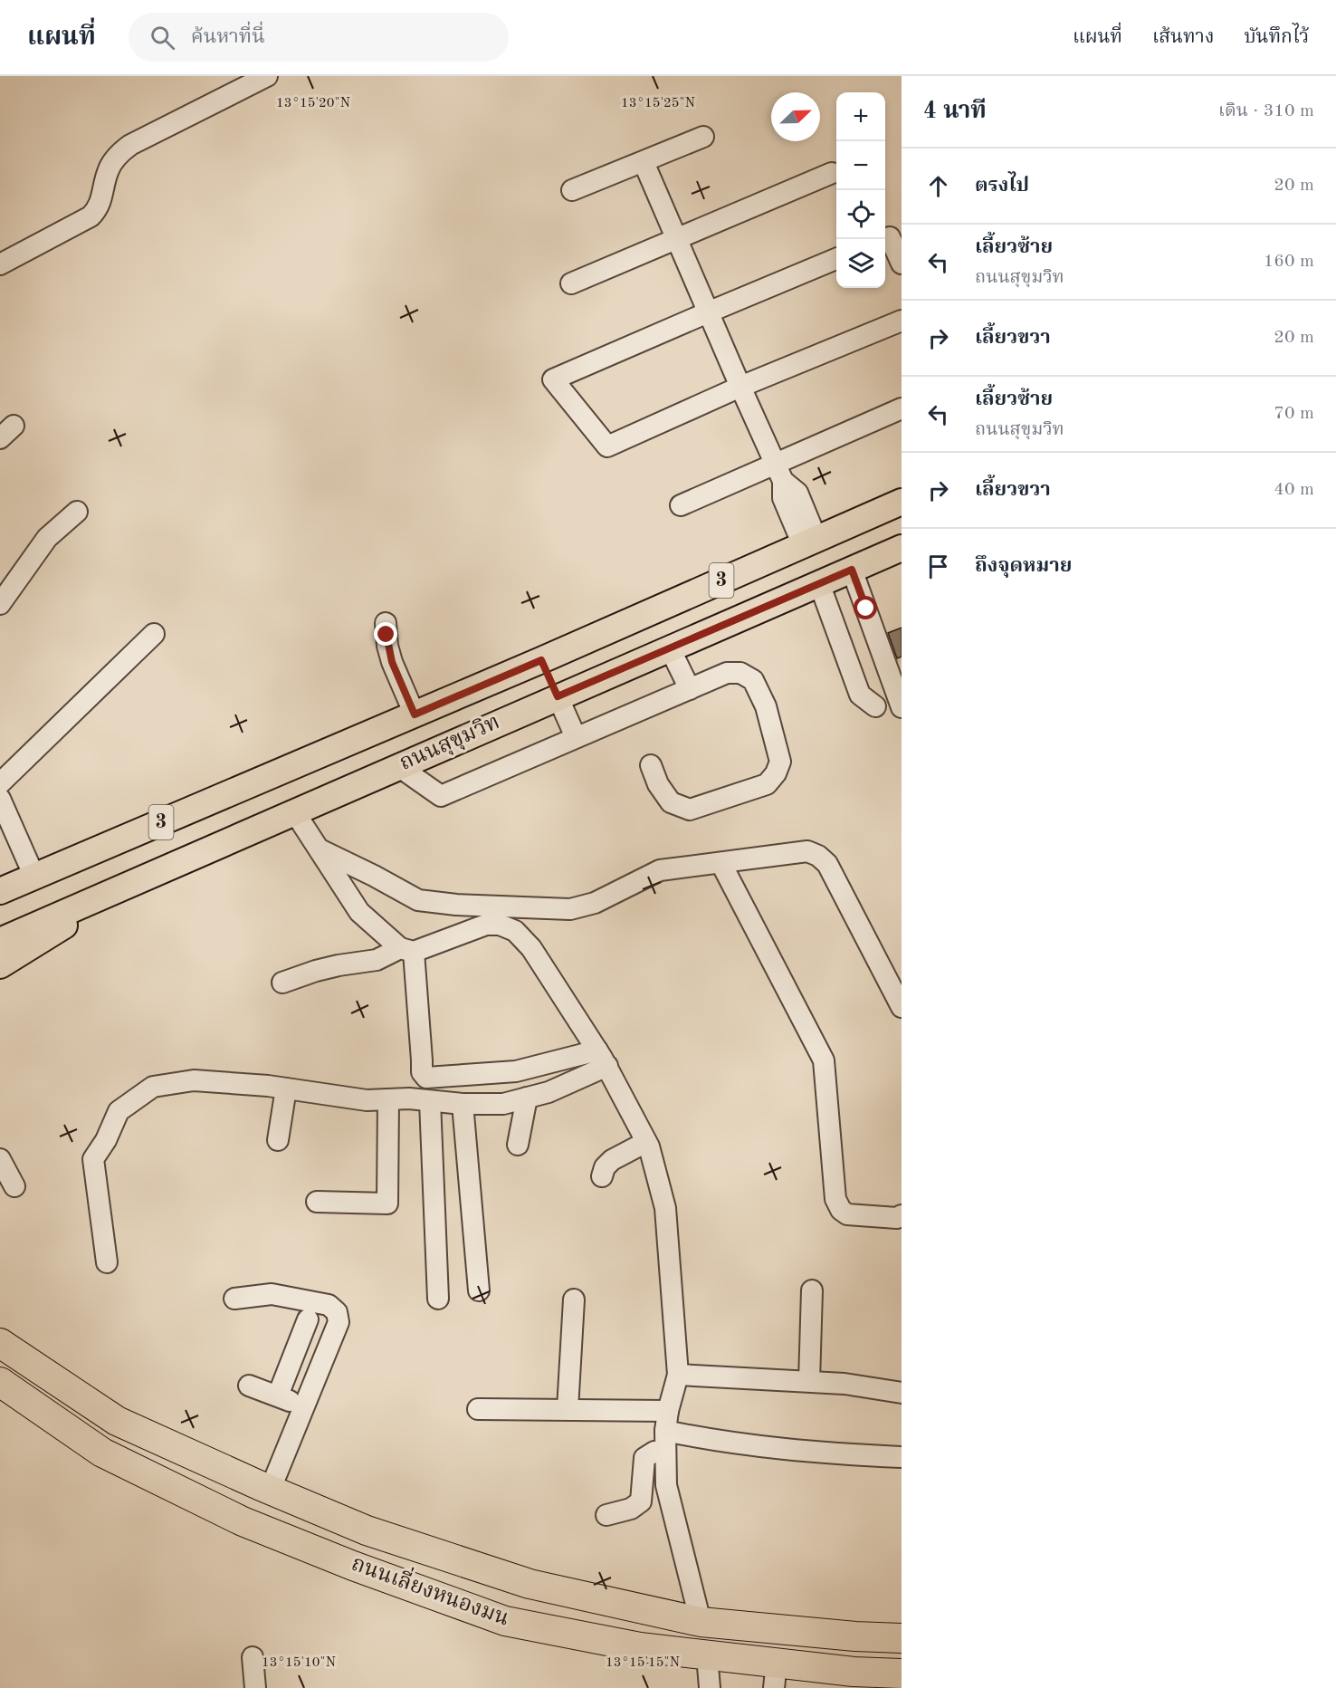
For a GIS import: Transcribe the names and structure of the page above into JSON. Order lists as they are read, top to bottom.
{
  "streets": {
    "highway": ["ถนนเลี่ยงหนองมน"],
    "main road": ["3", "ถนนสุขุมวิท"]
  },
  "north": "top right",
  "page": {
    "header": "แผนที่",
    "search": "ค้นหาที่นี่",
    "nav": ["แผนที่", "เส้นทาง", "บันทึกไว้"],
    "heading": ["4 นาที", "เดิน · 310 m"],
    "map_buttons": ["+", "−"],
    "list": [
      ["ตรงไป", "20 m"],
      ["เลี้ยวซ้าย", "ถนนสุขุมวิท", "160 m"],
      ["เลี้ยวขวา", "20 m"],
      ["เลี้ยวซ้าย", "ถนนสุขุมวิท", "70 m"],
      ["เลี้ยวขวา", "40 m"],
      "ถึงจุดหมาย"
    ]
  },
  "coordinates": [
    "13°15'20\"N",
    "13°15'25\"N",
    "13°15'10\"N",
    "13°15'15\"N"
  ]
}
